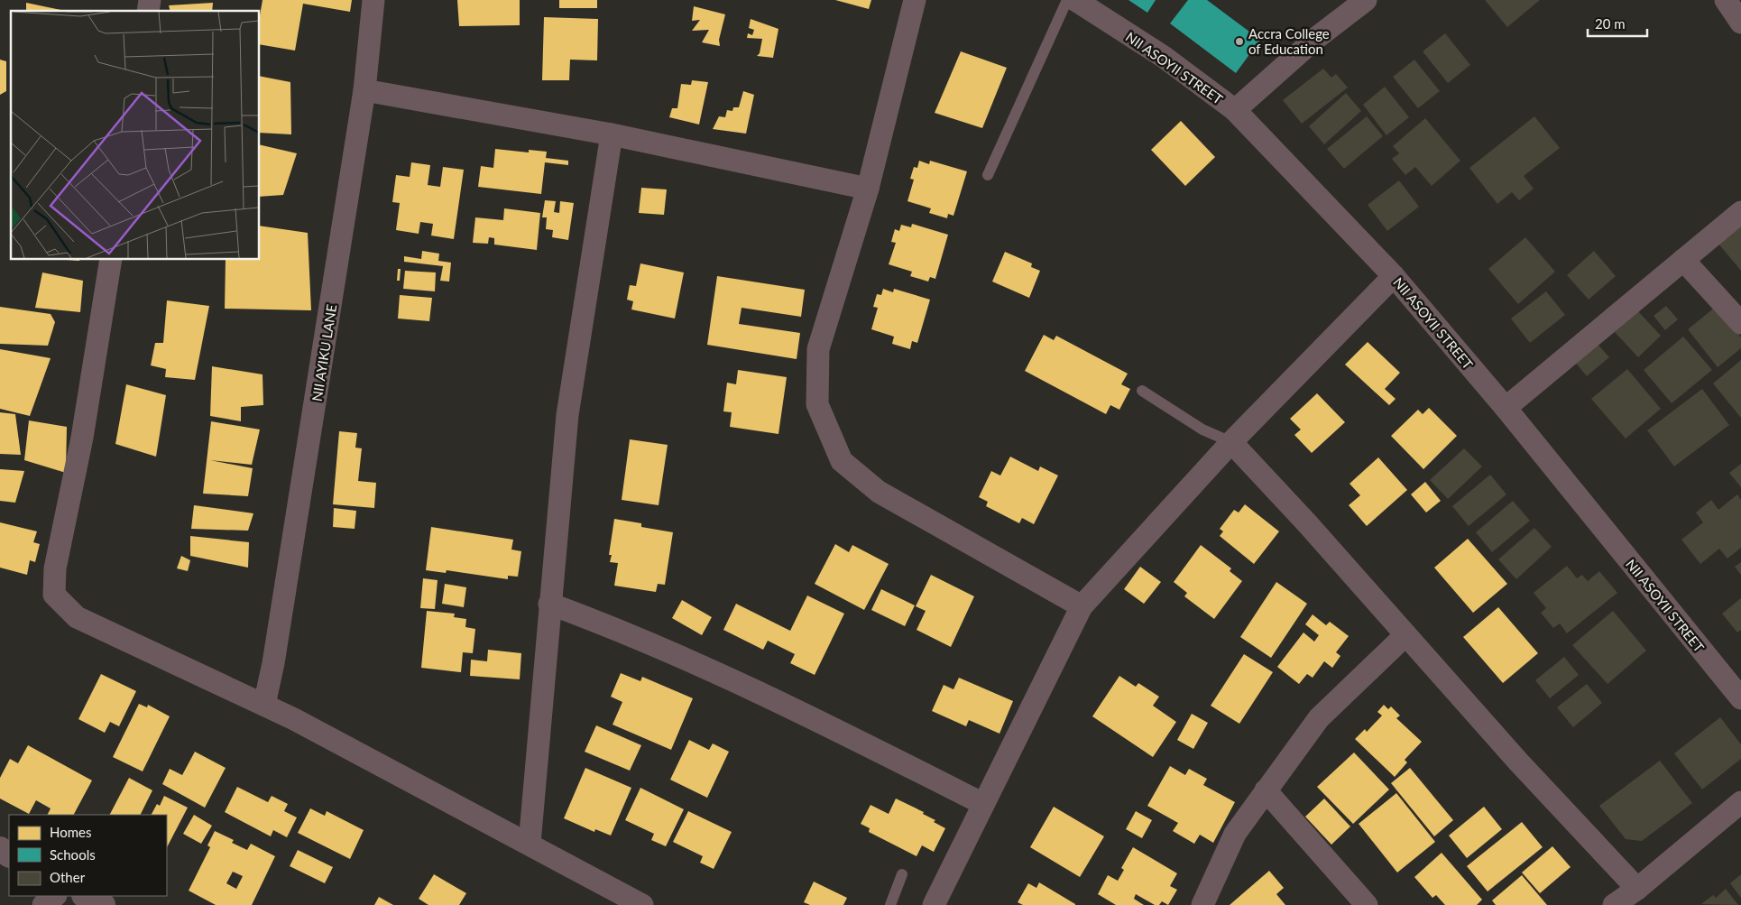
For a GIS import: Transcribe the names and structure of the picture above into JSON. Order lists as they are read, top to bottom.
{
  "streets": {
    "street": ["NII ASOYII STREET", "NII AYIKU LANE"]
  },
  "places": ["Accra College of Education"],
  "legend": ["Homes", "Schools", "Other"],
  "scale_bar": "20 m"
}
